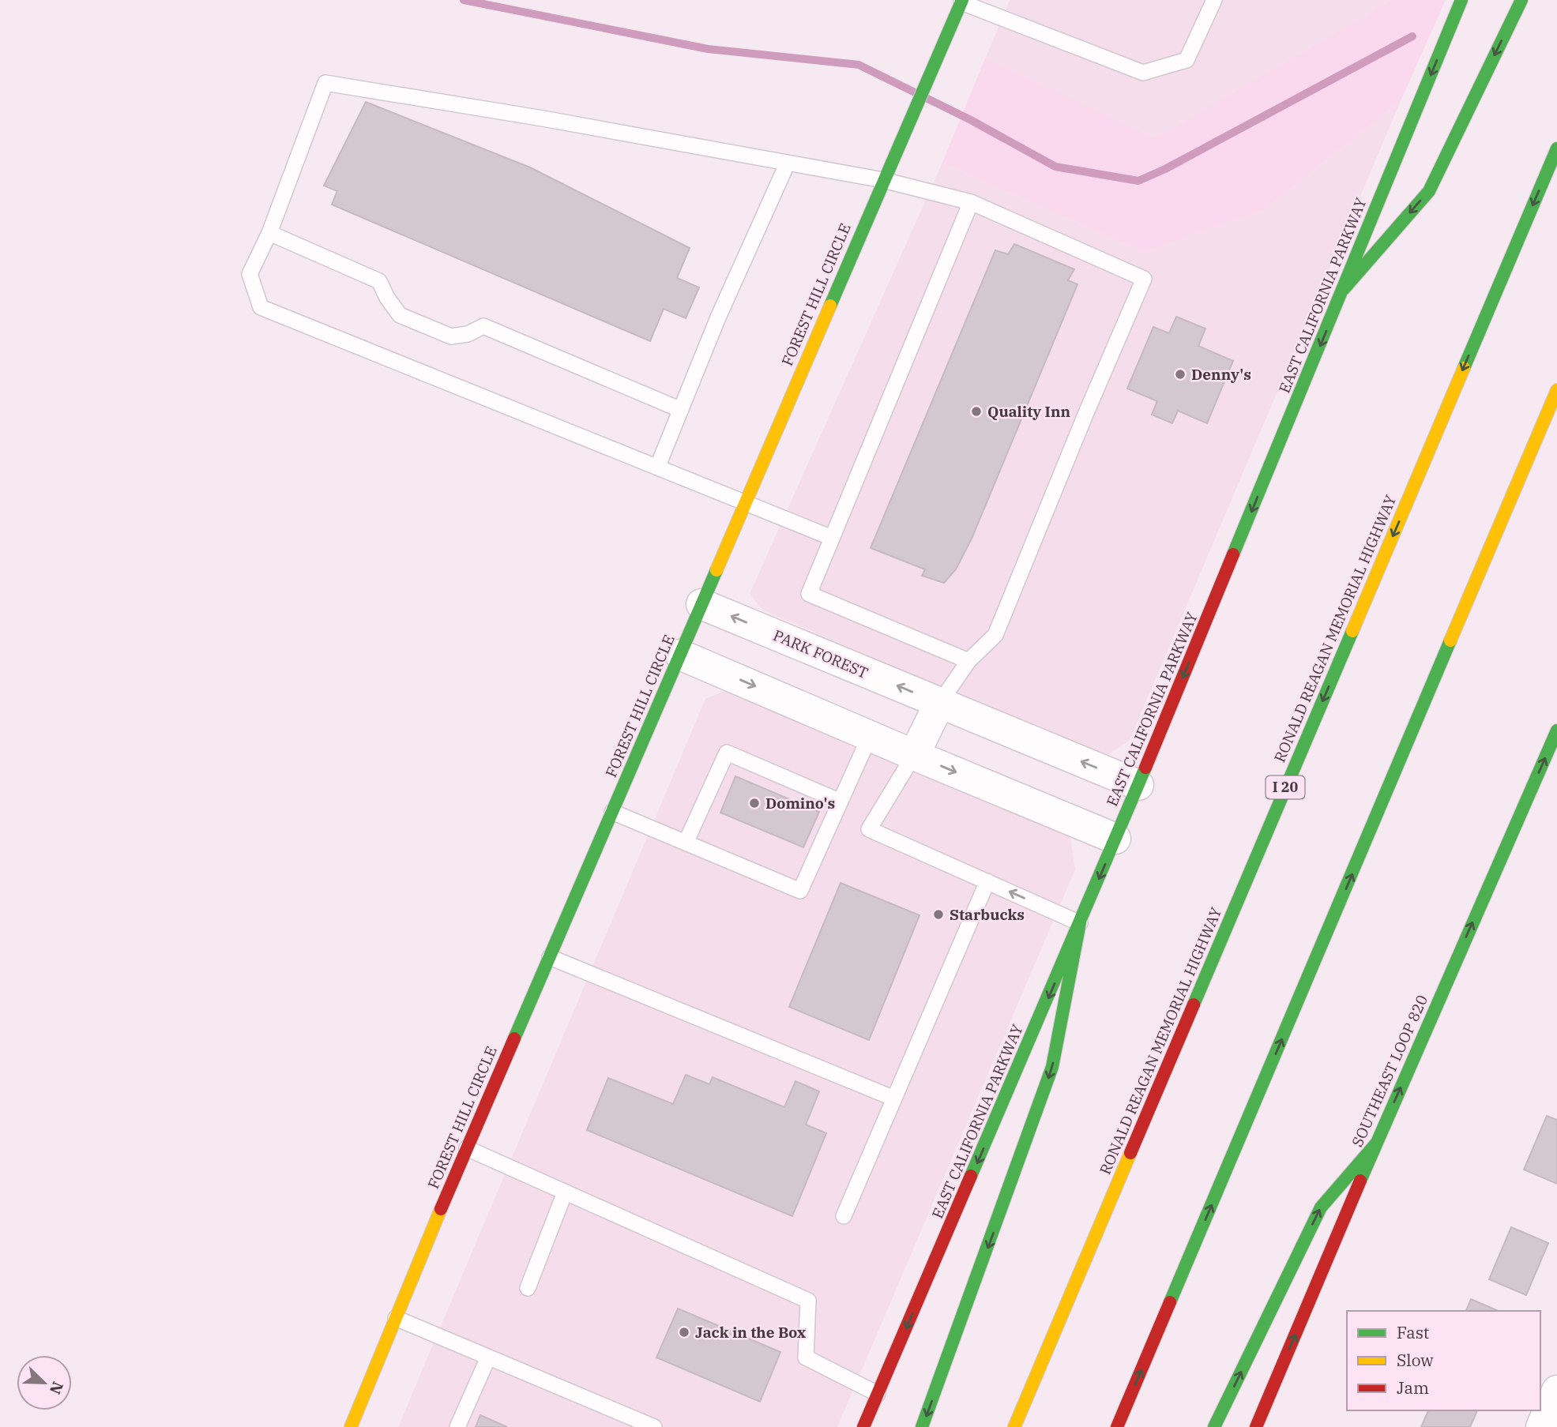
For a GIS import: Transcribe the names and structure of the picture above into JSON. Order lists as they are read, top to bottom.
{
  "streets": {
    "main road": [
      "FOREST HILL CIRCLE",
      "EAST CALIFORNIA PARKWAY",
      "RONALD REAGAN MEMORIAL HIGHWAY",
      "I 20",
      "SOUTHEAST LOOP 820"
    ],
    "street": ["PARK FOREST"]
  },
  "crossings": [
    ["FOREST HILL CIRCLE", "PARK FOREST"],
    ["EAST CALIFORNIA PARKWAY", "PARK FOREST"]
  ],
  "places": [
    "Denny's",
    "Quality Inn",
    "Domino's",
    "Starbucks",
    "Jack in the Box"
  ],
  "legend": ["Fast", "Slow", "Jam"],
  "north": "bottom right"
}
